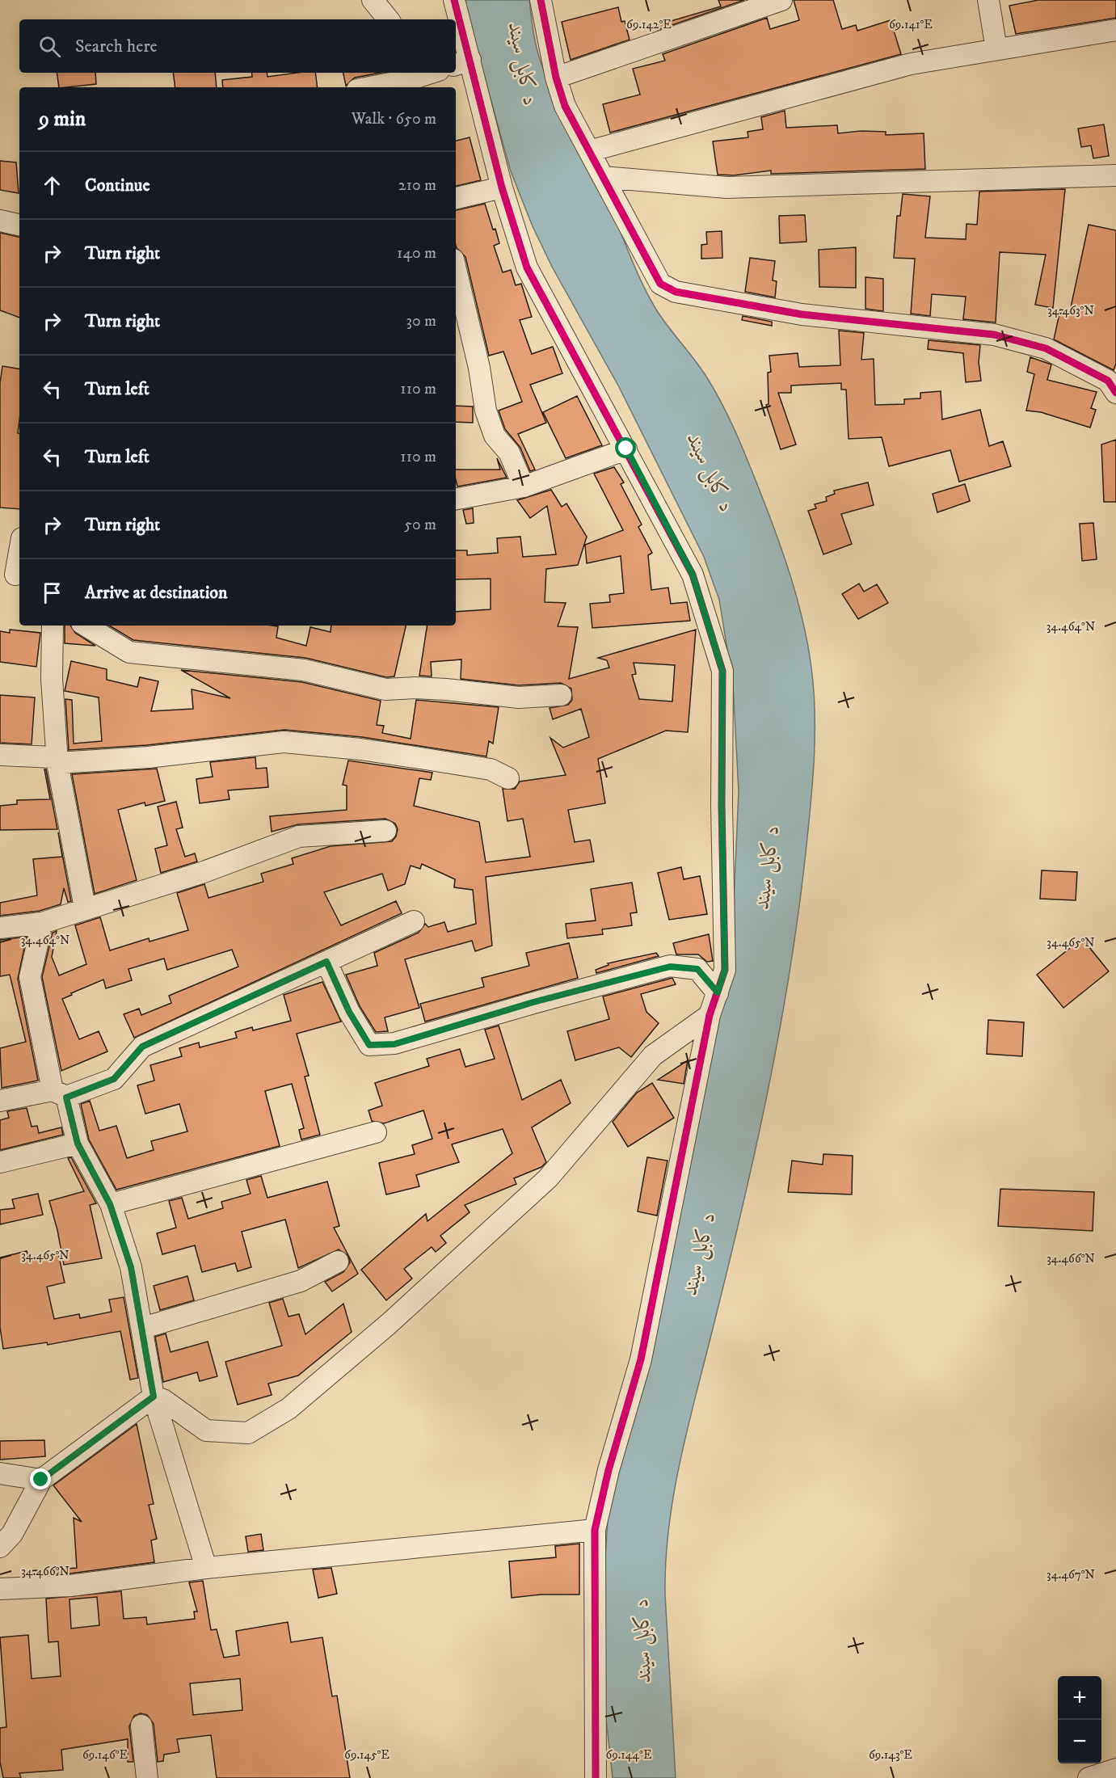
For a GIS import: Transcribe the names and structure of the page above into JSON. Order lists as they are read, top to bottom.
{
  "water": ["د کابل سيند"],
  "page": {
    "search": "Search here",
    "heading": ["9 min", "Walk · 650 m"],
    "list": [
      ["Continue", "210 m"],
      ["Turn right", "140 m"],
      ["Turn right", "30 m"],
      ["Turn left", "110 m"],
      ["Turn left", "110 m"],
      ["Turn right", "50 m"],
      "Arrive at destination"
    ],
    "map_buttons": ["+", "−"]
  },
  "coordinates": [
    "69.142°E",
    "69.141°E",
    "34.463°N",
    "34.464°N",
    "34.465°N",
    "34.466°N",
    "34.467°N",
    "69.146°E",
    "69.145°E",
    "69.144°E",
    "69.143°E"
  ]
}
